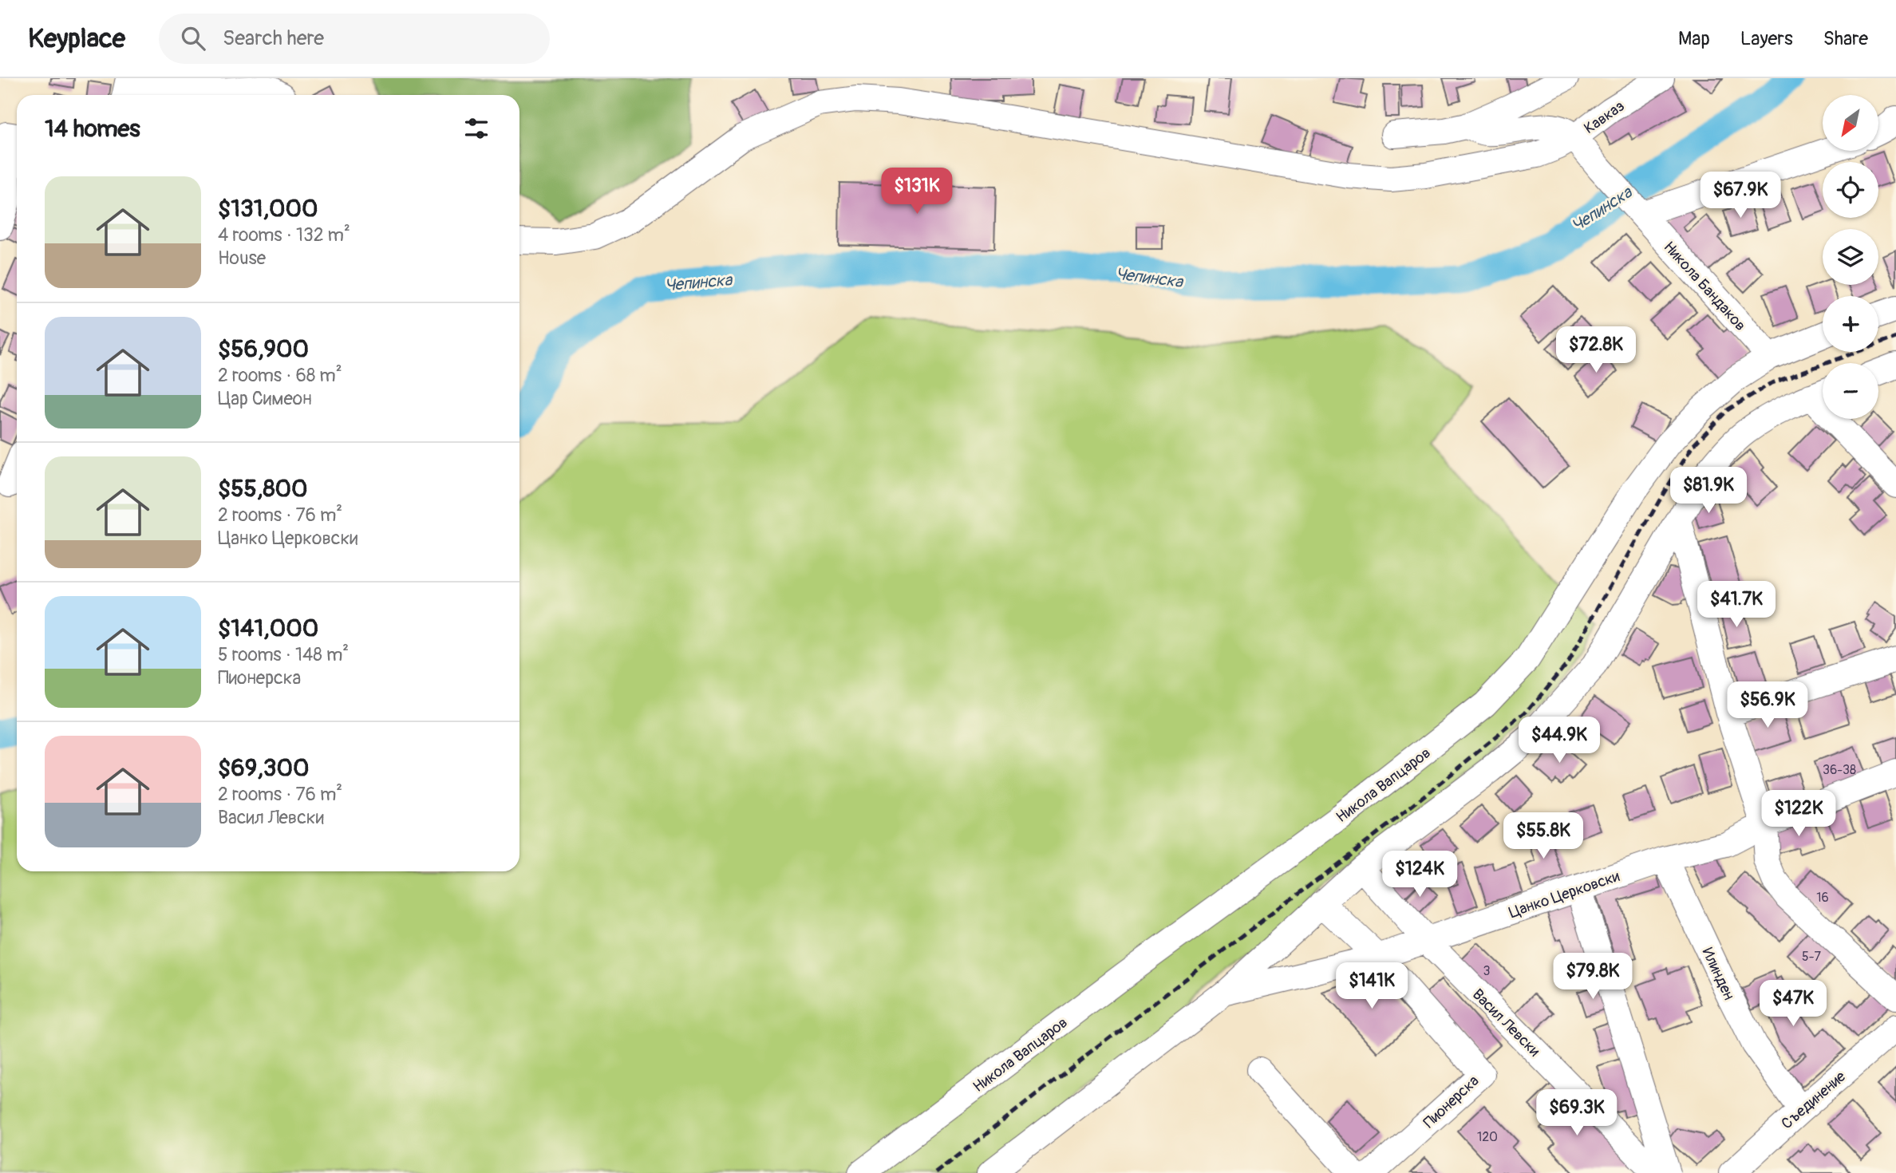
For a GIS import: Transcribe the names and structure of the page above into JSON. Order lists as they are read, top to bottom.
{
  "streets": {
    "street": [
      "Кавказ",
      "Никола Бандаков",
      "Никола Вапцаров",
      "Цанко Церковски",
      "Илинден",
      "Васил Левски",
      "Съединение",
      "Пионерска"
    ]
  },
  "crossings": [
    ["Кавказ", "Никола Бандаков"],
    ["Никола Бандаков", "Никола Вапцаров"],
    ["Цанко Церковски", "Илинден"],
    ["Цанко Церковски", "Васил Левски"],
    ["Цанко Церковски", "Пионерска"],
    ["Илинден", "Съединение"]
  ],
  "water": ["Чепинска"],
  "house_numbers": [
    "36-38",
    "16",
    "5-7",
    "3",
    "120"
  ],
  "north": "bottom left",
  "page": {
    "header": "Keyplace",
    "search": "Search here",
    "nav": ["Map", "Layers", "Share"],
    "map_buttons": ["+", "−"],
    "heading": "14 homes",
    "list": [
      {
        "name": "$131,000",
        "note": "4 rooms · 132 m² · House"
      },
      {
        "name": "$56,900",
        "note": "2 rooms · 68 m² · Цар Симеон"
      },
      {
        "name": "$55,800",
        "note": "2 rooms · 76 m² · Цанко Церковски"
      },
      {
        "name": "$141,000",
        "note": "5 rooms · 148 m² · Пионерска"
      },
      {
        "name": "$69,300",
        "note": "2 rooms · 76 m² · Васил Левски"
      }
    ],
    "price": [
      "$131K",
      "$67.9K",
      "$72.8K",
      "$81.9K",
      "$41.7K",
      "$56.9K",
      "$44.9K",
      "$122K",
      "$55.8K",
      "$124K",
      "$79.8K",
      "$141K",
      "$47K",
      "$69.3K"
    ]
  }
}
